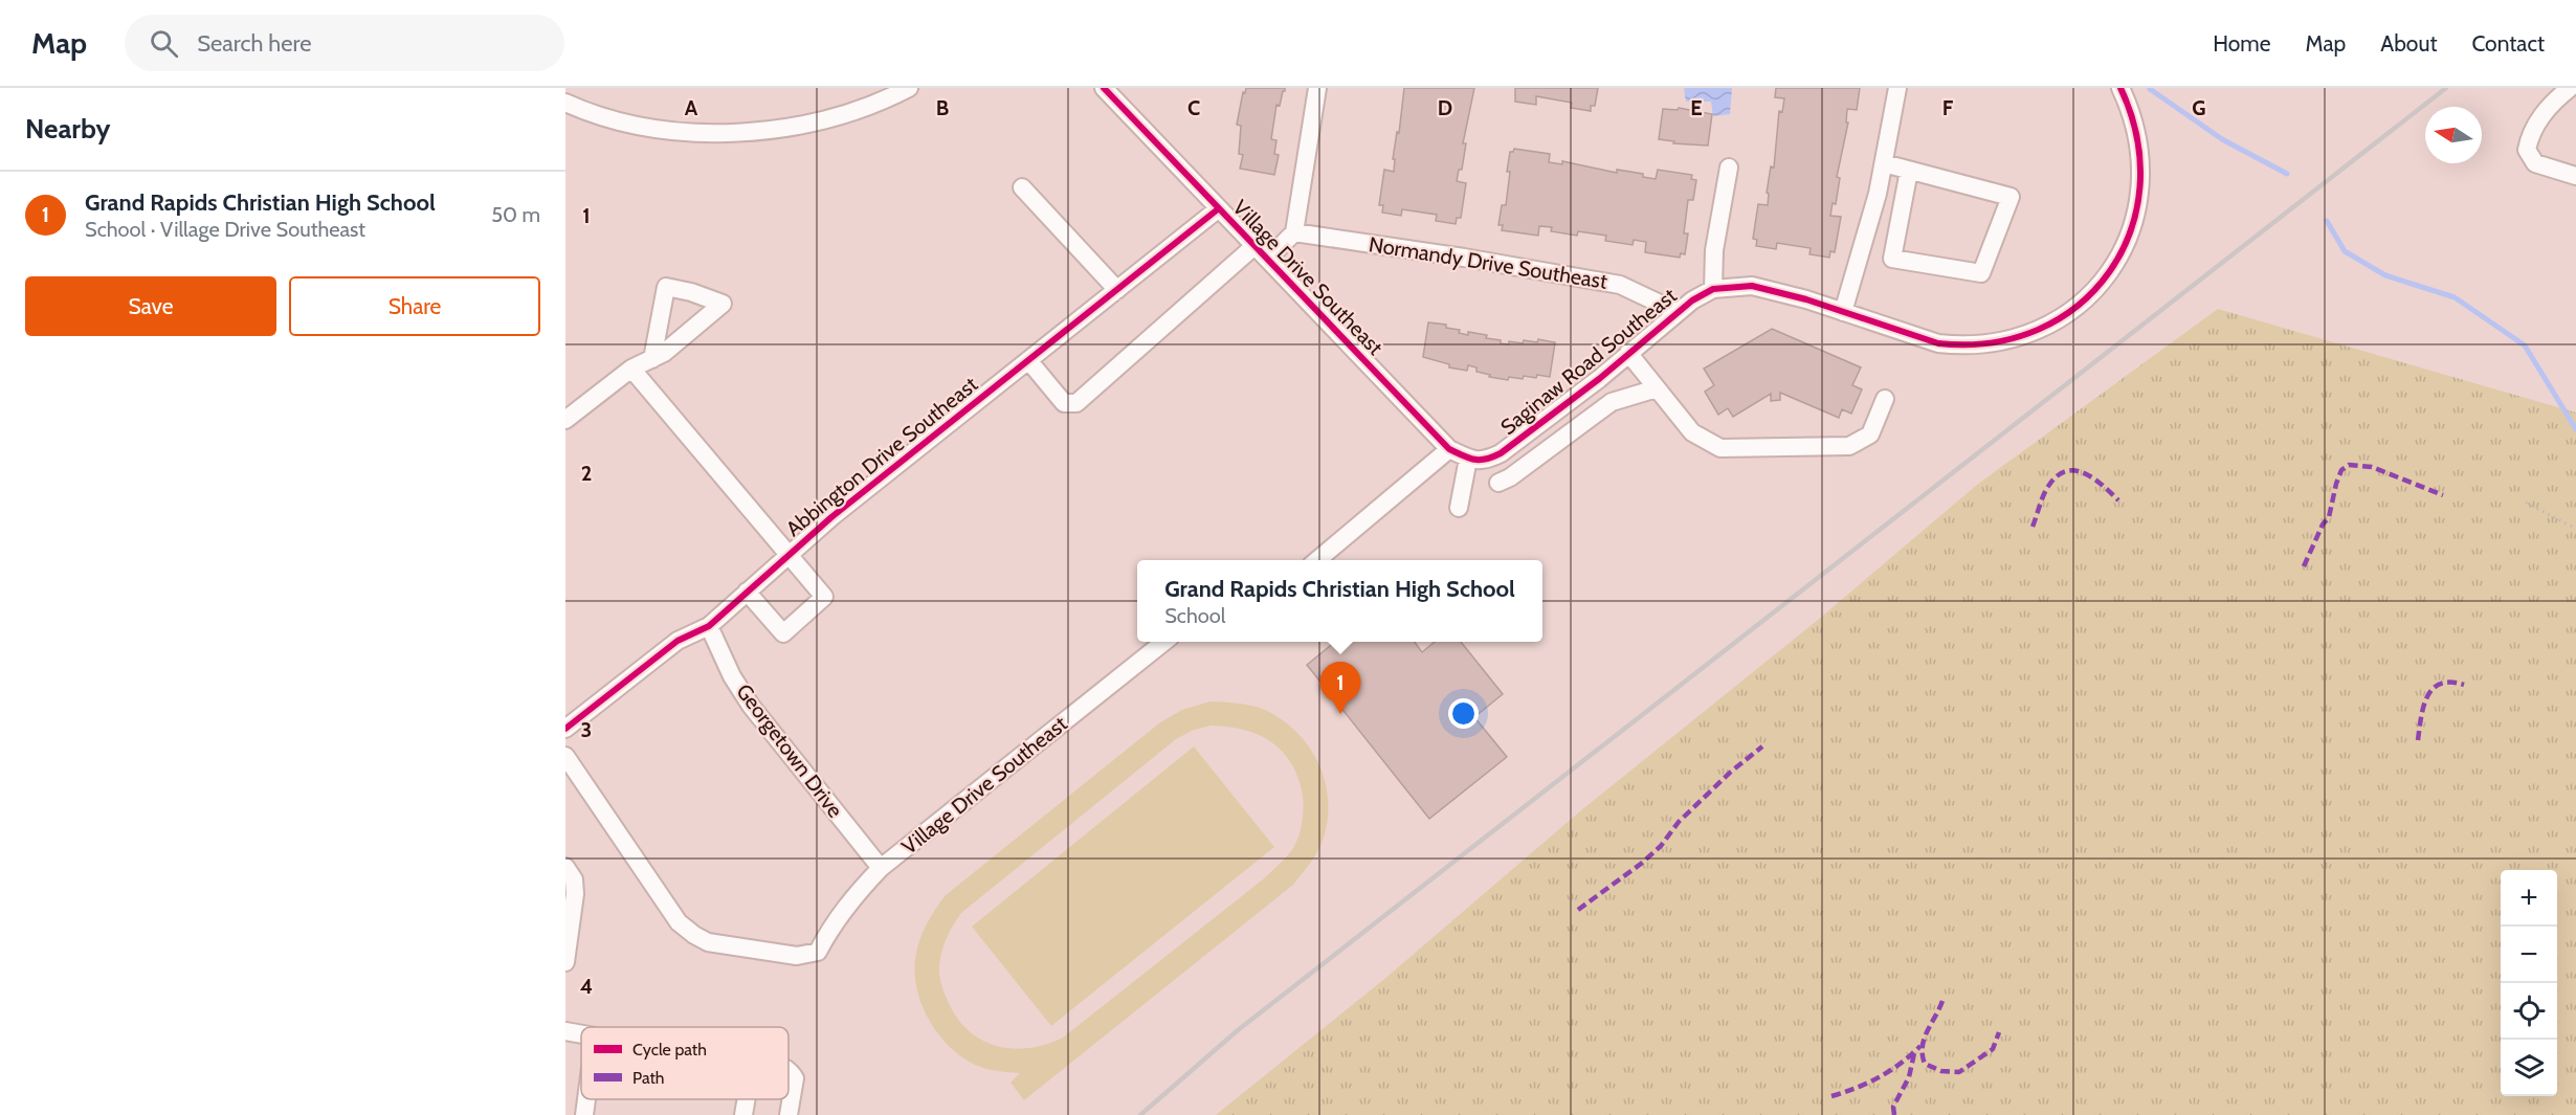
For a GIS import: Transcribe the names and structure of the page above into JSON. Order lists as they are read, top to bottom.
{
  "streets": {
    "street": [
      "Normandy Drive Southeast",
      "Village Drive Southeast",
      "Saginaw Road Southeast",
      "Abbington Drive Southeast",
      "Georgetown Drive"
    ]
  },
  "crossings": [
    ["Normandy Drive Southeast", "Saginaw Road Southeast"],
    ["Village Drive Southeast", "Saginaw Road Southeast"],
    ["Village Drive Southeast", "Abbington Drive Southeast"],
    ["Village Drive Southeast", "Georgetown Drive"],
    ["Abbington Drive Southeast", "Georgetown Drive"]
  ],
  "legend": ["Cycle path", "Path"],
  "north": "left",
  "page": {
    "header": "Map",
    "search": "Search here",
    "nav": [
      "Home",
      "Map",
      "About",
      "Contact"
    ],
    "heading": "Nearby",
    "list": [
      {
        "mark": "1",
        "name": "Grand Rapids Christian High School",
        "note": "School · Village Drive Southeast",
        "value": "50 m"
      }
    ],
    "buttons": ["Save", "Share"],
    "popup": ["Grand Rapids Christian High School", "School"],
    "pins": "1",
    "map_buttons": ["+", "−"]
  },
  "grid": {
    "columns": [
      "A",
      "B",
      "C",
      "D",
      "E",
      "F",
      "G"
    ],
    "rows": [
      "1",
      "2",
      "3",
      "4"
    ]
  }
}
